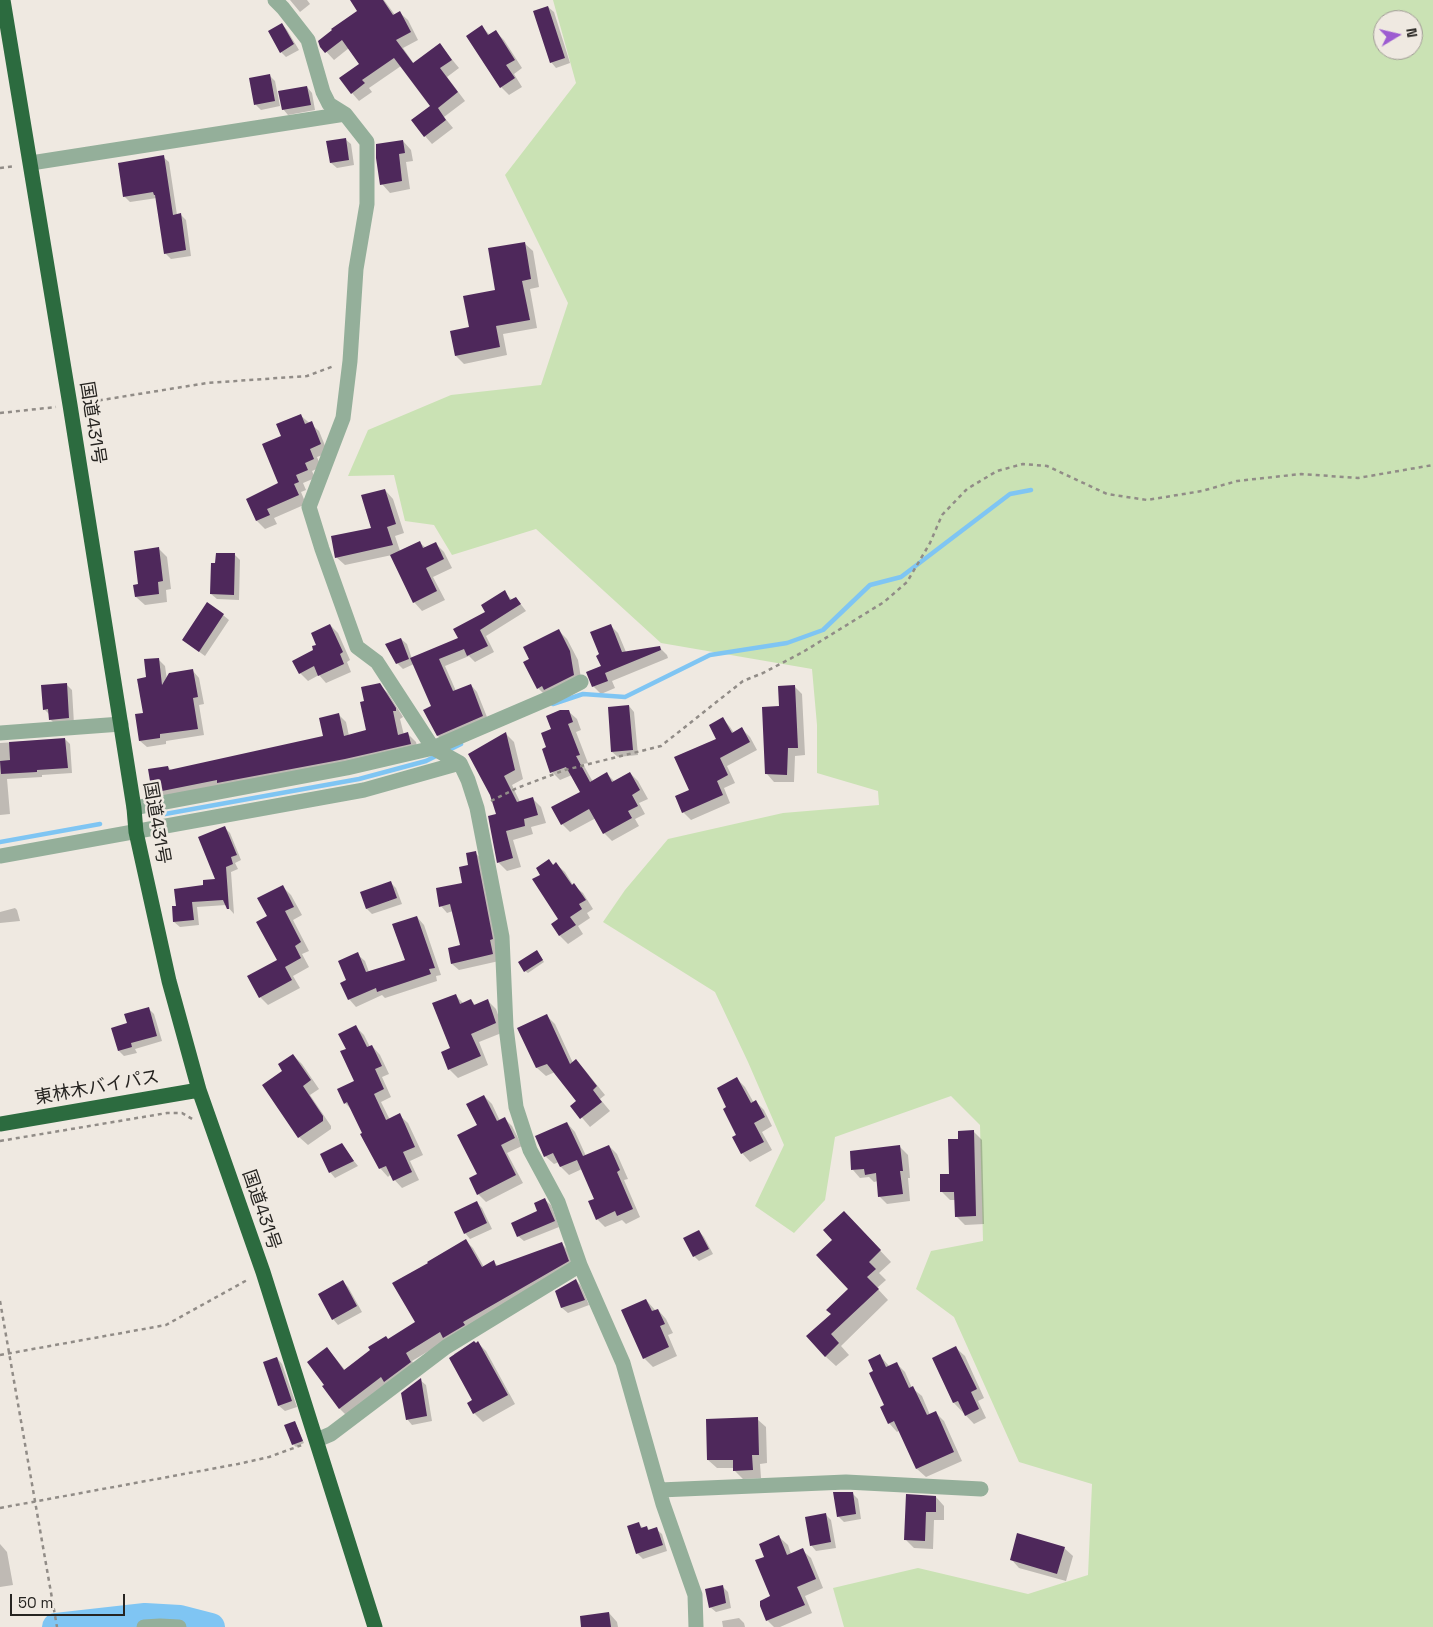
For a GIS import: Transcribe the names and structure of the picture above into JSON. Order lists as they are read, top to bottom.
{
  "streets": {
    "highway": ["国道431号", "東林木バイパス"]
  },
  "crossings": [
    ["国道431号", "東林木バイパス"]
  ],
  "scale_bar": "50 m",
  "north": "right"
}
